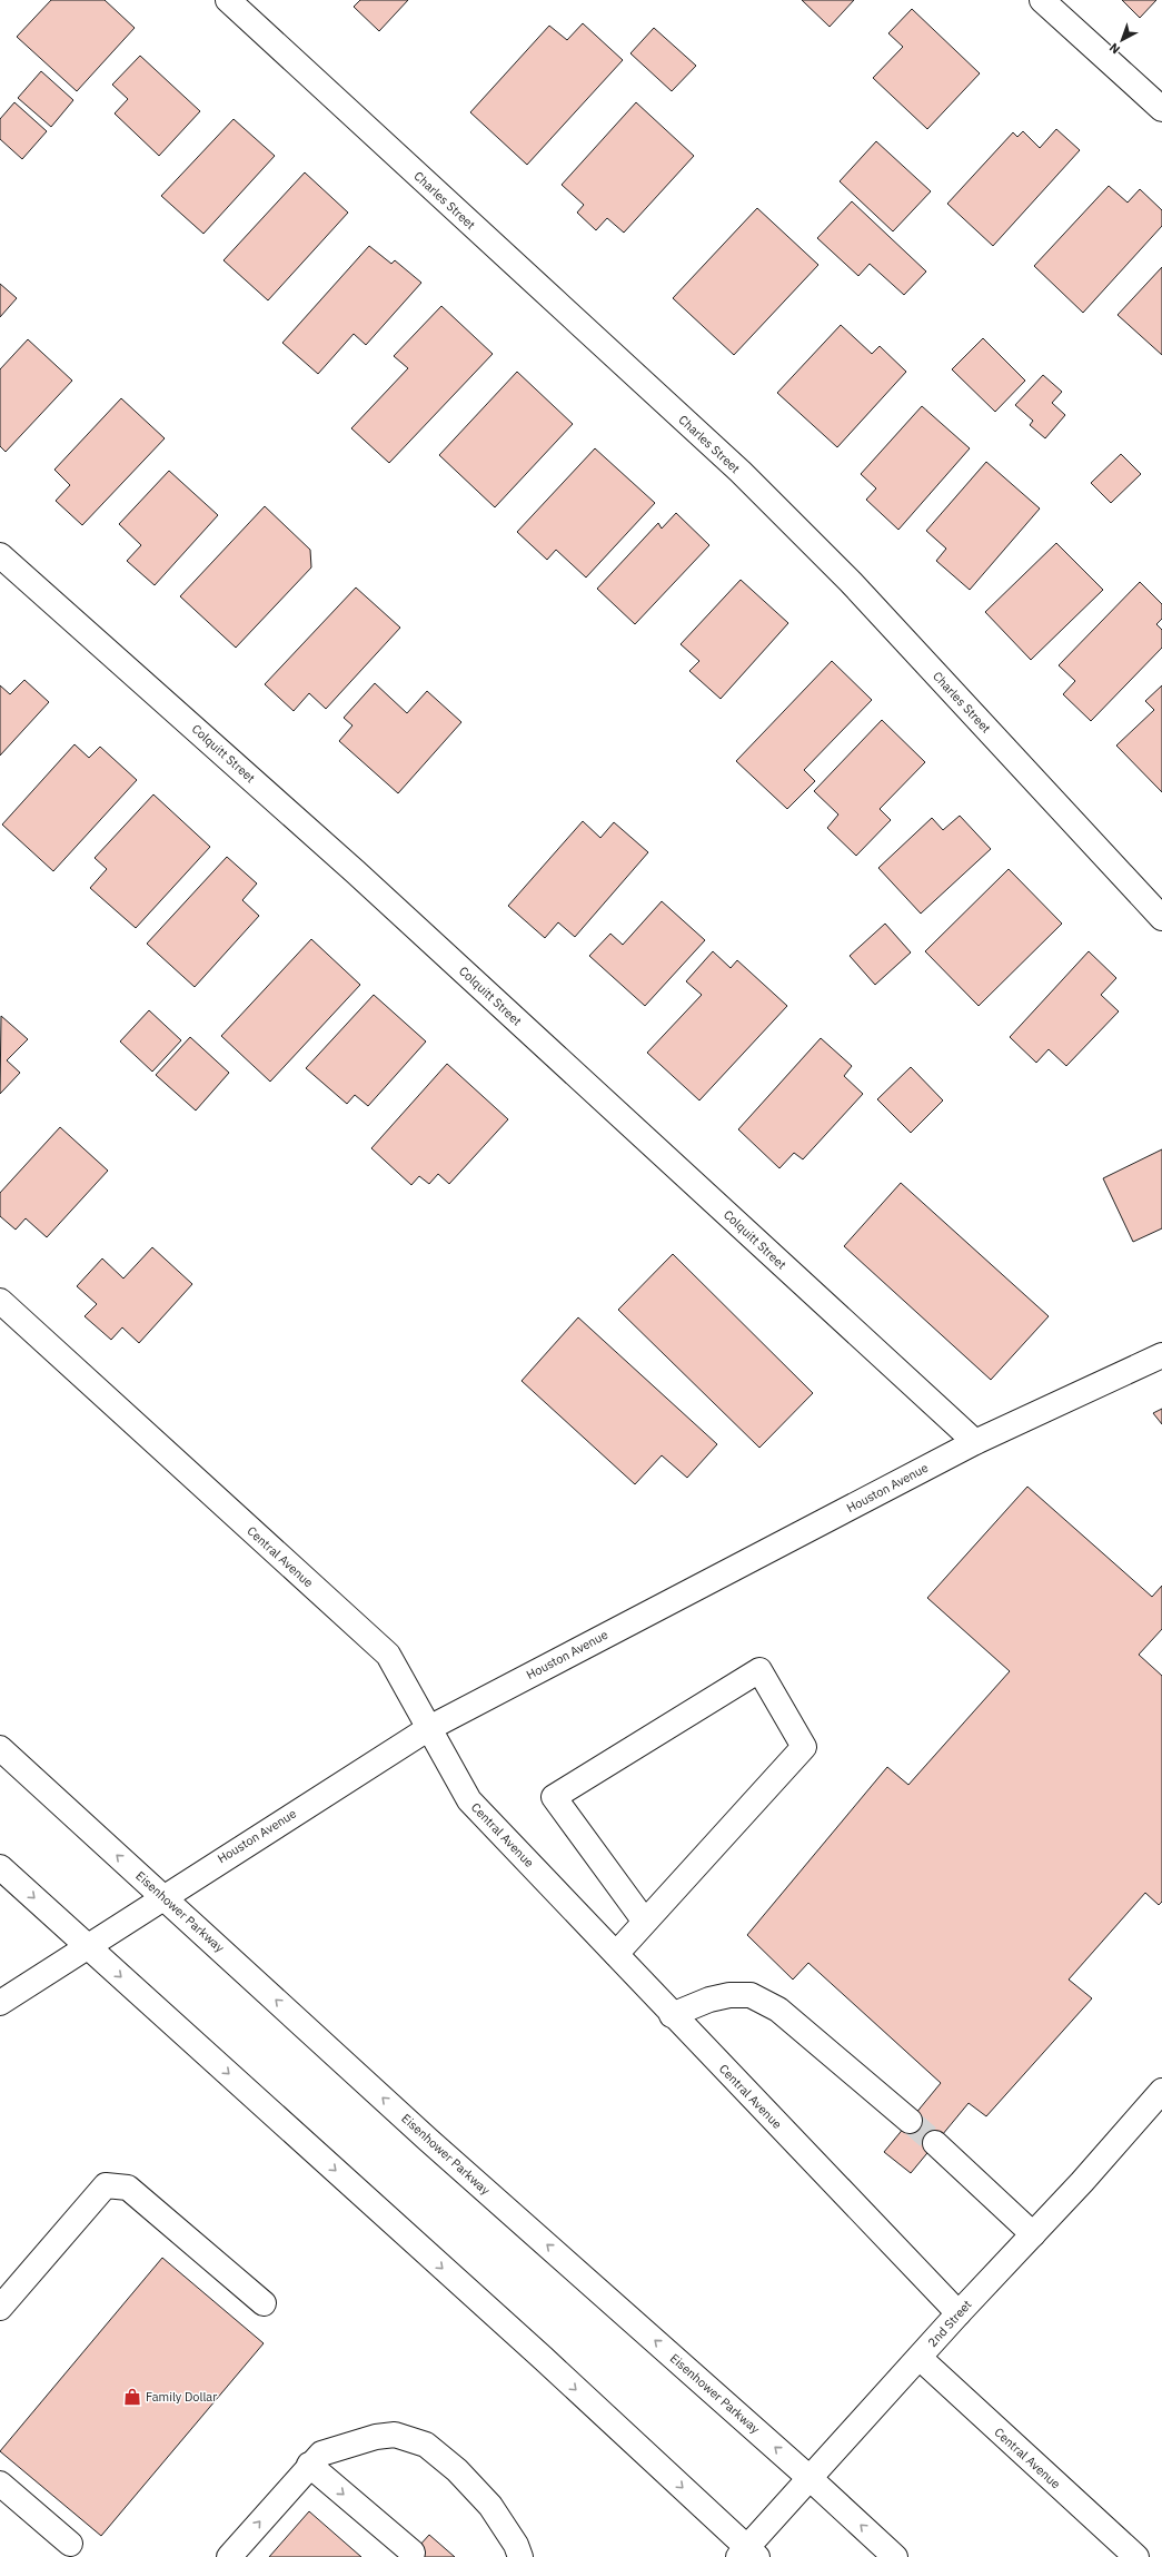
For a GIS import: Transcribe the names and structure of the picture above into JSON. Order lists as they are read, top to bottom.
{
  "streets": {
    "street": [
      "Charles Street",
      "Colquitt Street",
      "Houston Avenue",
      "Central Avenue",
      "Eisenhower Parkway",
      "2nd Street"
    ]
  },
  "crossings": [
    ["Colquitt Street", "Houston Avenue"],
    ["Houston Avenue", "Central Avenue"],
    ["Houston Avenue", "Eisenhower Parkway"],
    ["Central Avenue", "2nd Street"],
    ["Eisenhower Parkway", "2nd Street"]
  ],
  "places": {
    "shop": ["Family Dollar"]
  },
  "north": "bottom left"
}
